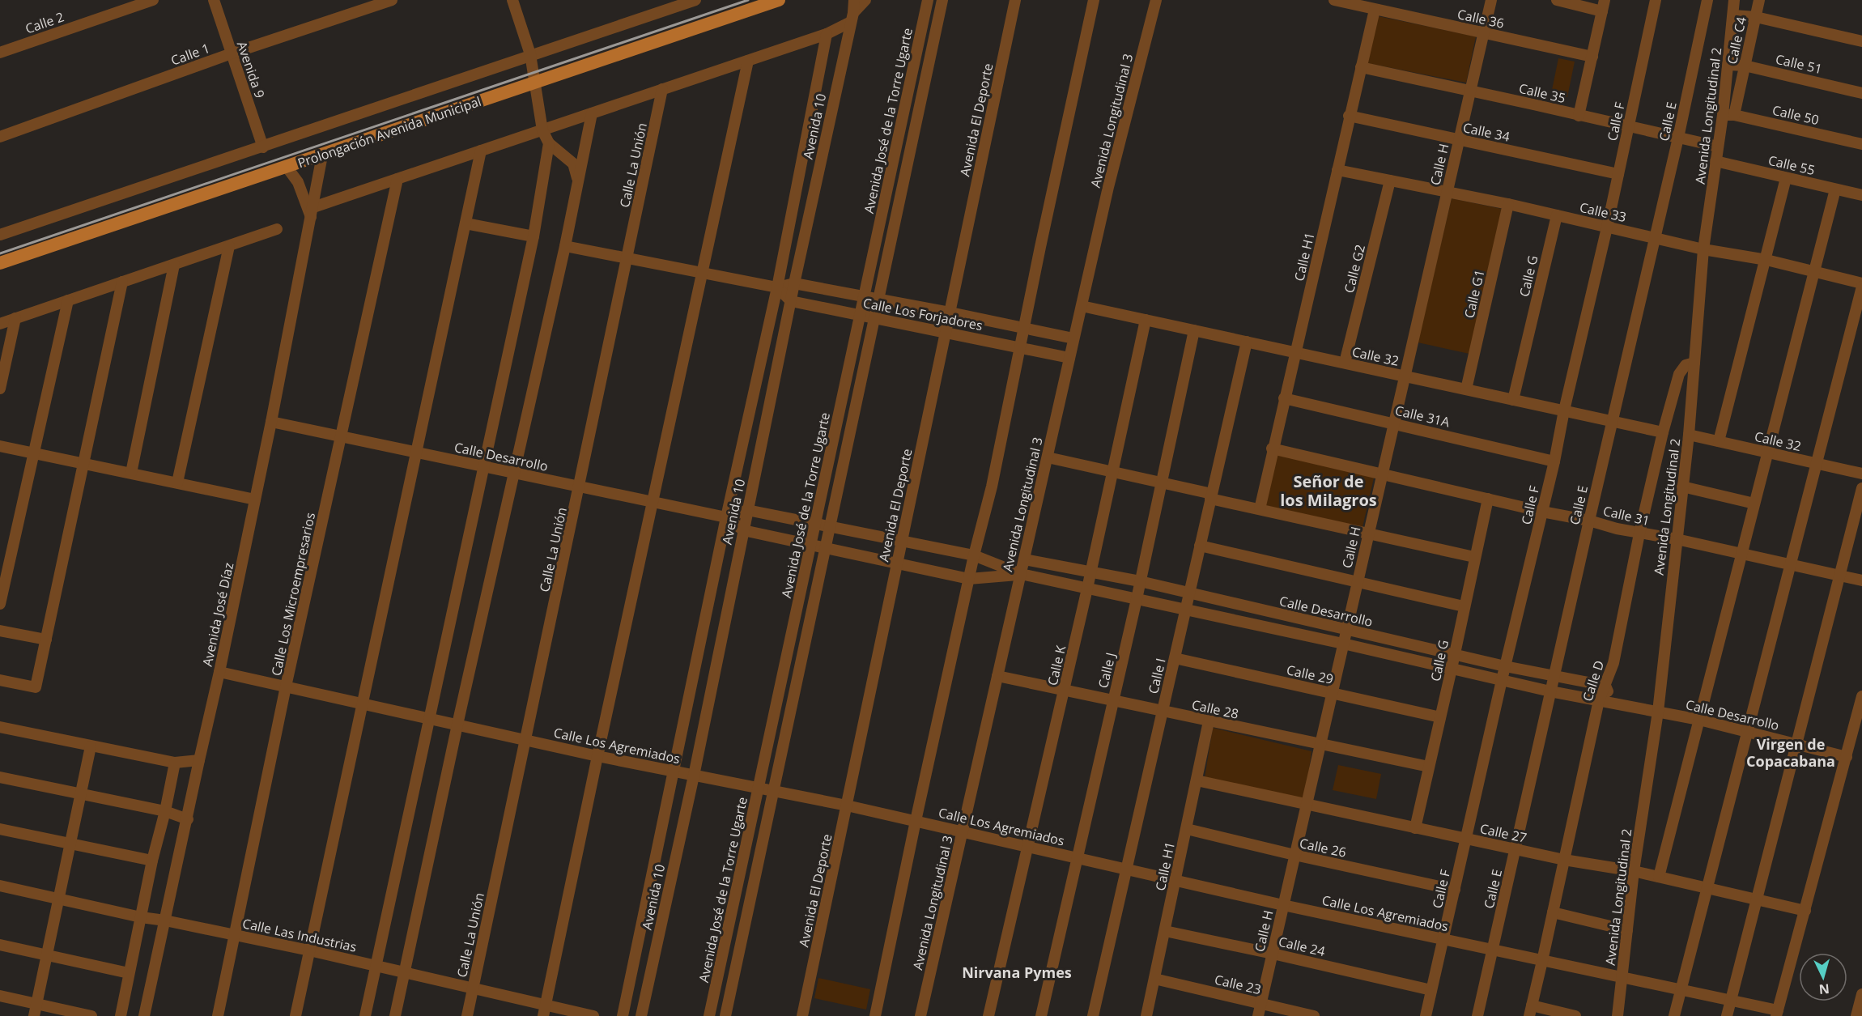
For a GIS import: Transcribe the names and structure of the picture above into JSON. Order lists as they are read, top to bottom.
{
  "streets": {
    "main road": ["Prolongación Avenida Municipal"],
    "street": [
      "Calle 36",
      "Calle 2",
      "Calle C4",
      "Calle 1",
      "Calle 51",
      "Avenida 9",
      "Calle 35",
      "Calle 50",
      "Avenida Longitudinal 2",
      "Avenida El Deporte",
      "Avenida José de la Torre Ugarte",
      "Avenida Longitudinal 3",
      "Calle F",
      "Calle E",
      "Avenida 10",
      "Calle 34",
      "Calle H",
      "Calle La Unión",
      "Calle 55",
      "Calle 33",
      "Calle H1",
      "Calle G2",
      "Calle G",
      "Calle G1",
      "Calle Los Forjadores",
      "Calle 32",
      "Calle 31A",
      "Calle Desarrollo",
      "Calle 31",
      "Calle Los Microempresarios",
      "Avenida José Díaz",
      "Calle K",
      "Calle J",
      "Calle 29",
      "Calle I",
      "Calle D",
      "Calle 28",
      "Calle Los Agremiados",
      "Calle 27",
      "Calle 26",
      "Calle Las Industrias",
      "Calle 24",
      "Calle 23"
    ]
  },
  "crossings": [
    ["Calle 36", "Calle H"],
    ["Calle 36", "Calle H1"],
    ["Calle C4", "Calle 51"],
    ["Calle C4", "Calle 50"],
    ["Calle 1", "Avenida 9"],
    ["Calle 51", "Avenida Longitudinal 2"],
    ["Avenida 9", "Prolongación Avenida Municipal"],
    ["Calle 35", "Avenida Longitudinal 2"],
    ["Calle 35", "Calle F"],
    ["Calle 35", "Calle E"],
    ["Calle 35", "Calle H"],
    ["Calle 35", "Calle H1"],
    ["Calle 50", "Avenida Longitudinal 2"],
    ["Avenida Longitudinal 2", "Calle 55"],
    ["Avenida Longitudinal 2", "Calle 33"],
    ["Avenida Longitudinal 2", "Calle 32"],
    ["Avenida Longitudinal 2", "Calle Desarrollo"],
    ["Avenida Longitudinal 2", "Calle 31"],
    ["Avenida Longitudinal 2", "Calle D"],
    ["Avenida Longitudinal 2", "Calle Los Agremiados"],
    ["Avenida Longitudinal 2", "Calle 27"],
    ["Avenida El Deporte", "Calle Los Forjadores"],
    ["Avenida El Deporte", "Calle Desarrollo"],
    ["Avenida El Deporte", "Calle Los Agremiados"],
    ["Avenida José de la Torre Ugarte", "Calle Los Forjadores"],
    ["Avenida José de la Torre Ugarte", "Calle Desarrollo"],
    ["Avenida José de la Torre Ugarte", "Calle Los Agremiados"],
    ["Avenida Longitudinal 3", "Calle Los Forjadores"],
    ["Avenida Longitudinal 3", "Calle 32"],
    ["Avenida Longitudinal 3", "Calle Desarrollo"],
    ["Avenida Longitudinal 3", "Calle 28"],
    ["Avenida Longitudinal 3", "Calle Los Agremiados"],
    ["Calle F", "Calle 34"],
    ["Calle F", "Calle 33"],
    ["Calle F", "Calle 32"],
    ["Calle F", "Calle 31A"],
    ["Calle F", "Calle Desarrollo"],
    ["Calle F", "Calle 31"],
    ["Calle F", "Calle Los Agremiados"],
    ["Calle F", "Calle 27"],
    ["Calle F", "Calle 26"],
    ["Calle F", "Calle 24"],
    ["Calle E", "Calle 33"],
    ["Calle E", "Calle 32"],
    ["Calle E", "Calle Desarrollo"],
    ["Calle E", "Calle 31"],
    ["Calle E", "Calle Los Agremiados"],
    ["Calle E", "Calle 27"],
    ["Avenida 10", "Calle Los Forjadores"],
    ["Avenida 10", "Calle Desarrollo"],
    ["Avenida 10", "Calle Los Agremiados"],
    ["Prolongación Avenida Municipal", "Avenida José Díaz"],
    ["Calle 34", "Calle H"],
    ["Calle 34", "Calle H1"],
    ["Calle H", "Calle 33"],
    ["Calle H", "Calle 32"],
    ["Calle H", "Calle 31A"],
    ["Calle H", "Calle Desarrollo"],
    ["Calle H", "Calle 31"],
    ["Calle H", "Calle 29"],
    ["Calle H", "Calle 28"],
    ["Calle H", "Calle Los Agremiados"],
    ["Calle H", "Calle 27"],
    ["Calle H", "Calle 26"],
    ["Calle H", "Calle 24"],
    ["Calle H", "Calle 23"],
    ["Calle La Unión", "Calle Los Forjadores"],
    ["Calle La Unión", "Calle Desarrollo"],
    ["Calle La Unión", "Calle Los Agremiados"],
    ["Calle La Unión", "Calle Las Industrias"],
    ["Calle 33", "Calle H1"],
    ["Calle 33", "Calle G2"],
    ["Calle 33", "Calle G"],
    ["Calle 33", "Calle G1"],
    ["Calle H1", "Calle 32"],
    ["Calle H1", "Calle 31A"],
    ["Calle H1", "Calle 31"],
    ["Calle H1", "Calle 28"],
    ["Calle H1", "Calle Los Agremiados"],
    ["Calle H1", "Calle 27"],
    ["Calle H1", "Calle 26"],
    ["Calle H1", "Calle 24"],
    ["Calle H1", "Calle 23"],
    ["Calle G2", "Calle 32"],
    ["Calle G", "Calle 32"],
    ["Calle G", "Calle Desarrollo"],
    ["Calle G", "Calle 31"],
    ["Calle G", "Calle 29"],
    ["Calle G", "Calle 28"],
    ["Calle G", "Calle 27"],
    ["Calle G1", "Calle 32"],
    ["Calle 32", "Calle K"],
    ["Calle 32", "Calle J"],
    ["Calle 32", "Calle I"],
    ["Calle 32", "Calle D"],
    ["Calle Desarrollo", "Calle Los Microempresarios"],
    ["Calle Desarrollo", "Avenida José Díaz"],
    ["Calle Desarrollo", "Calle K"],
    ["Calle Desarrollo", "Calle J"],
    ["Calle Desarrollo", "Calle I"],
    ["Calle Desarrollo", "Calle D"],
    ["Calle 31", "Calle D"],
    ["Calle Los Microempresarios", "Calle Los Agremiados"],
    ["Calle Los Microempresarios", "Calle Las Industrias"],
    ["Avenida José Díaz", "Calle Los Agremiados"],
    ["Avenida José Díaz", "Calle Las Industrias"],
    ["Calle K", "Calle 28"],
    ["Calle K", "Calle Los Agremiados"],
    ["Calle J", "Calle 28"],
    ["Calle J", "Calle Los Agremiados"],
    ["Calle 29", "Calle I"],
    ["Calle I", "Calle 28"],
    ["Calle I", "Calle Los Agremiados"],
    ["Calle D", "Calle Los Agremiados"],
    ["Calle D", "Calle 27"]
  ],
  "districts": ["Señor de los Milagros", "Virgen de Copacabana", "Nirvana Pymes"],
  "north": "bottom"
}
